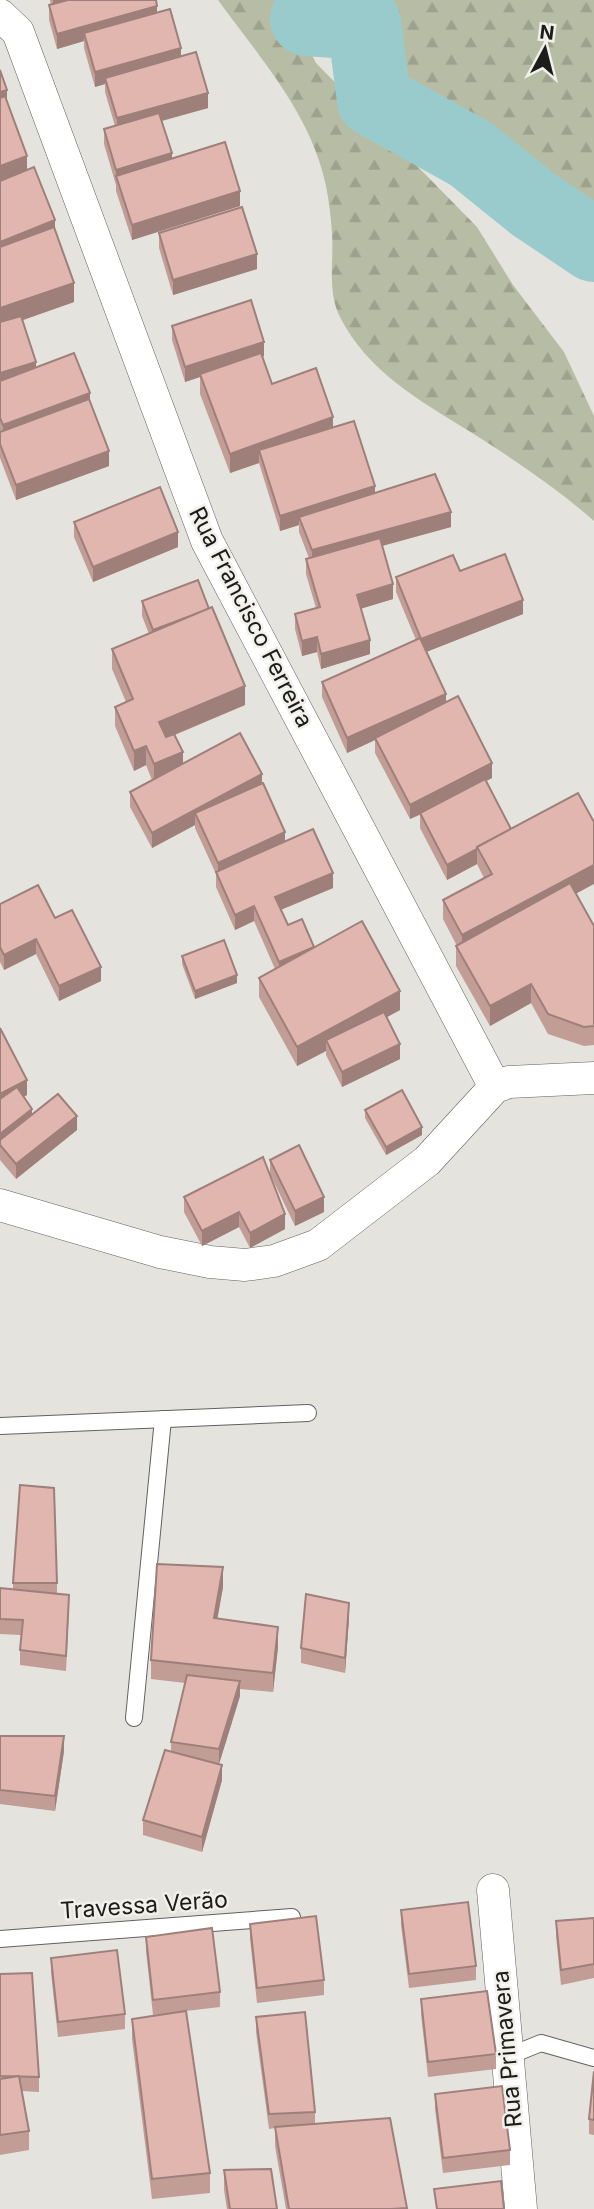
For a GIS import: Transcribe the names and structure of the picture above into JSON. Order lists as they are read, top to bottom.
{
  "streets": {
    "street": ["Rua Francisco Ferreira", "Rua Primavera"],
    "lane": ["Travessa Verão"]
  },
  "north": "top"
}
